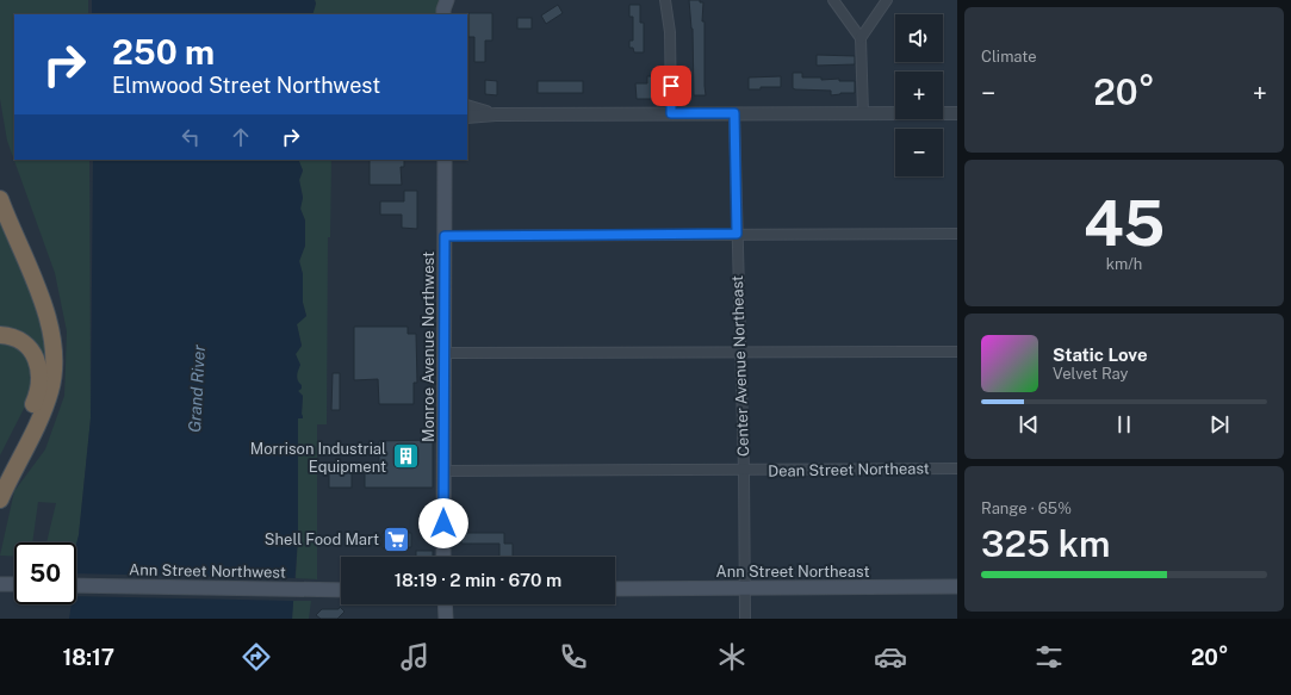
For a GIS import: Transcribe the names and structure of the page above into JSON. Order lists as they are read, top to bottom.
{
  "streets": {
    "main road": ["Monroe Avenue Northwest", "Ann Street Northwest", "Ann Street Northeast"],
    "street": ["Center Avenue Northeast", "Dean Street Northeast"]
  },
  "crossings": [
    ["Monroe Avenue Northwest", "Dean Street Northeast"],
    ["Center Avenue Northeast", "Dean Street Northeast"],
    ["Center Avenue Northeast", "Ann Street Northeast"]
  ],
  "water": ["Grand River"],
  "places": {
    "building": ["Morrison Industrial Equipment"],
    "supermarket": ["Shell Food Mart"]
  },
  "page": {
    "tile": [
      "Climate",
      ["45", "km/h"],
      ["Range · 65%", "325 km"]
    ],
    "map_buttons": ["+", "−"],
    "turn": ["250 m", "Elmwood Street Northwest"],
    "heat": ["−", "20°", "+"],
    "song": ["Static Love", "Velvet Ray"],
    "limit": "50",
    "trip": "18:19 · 2 min · 670 m",
    "tabs": ["18:17", "20°"]
  }
}
